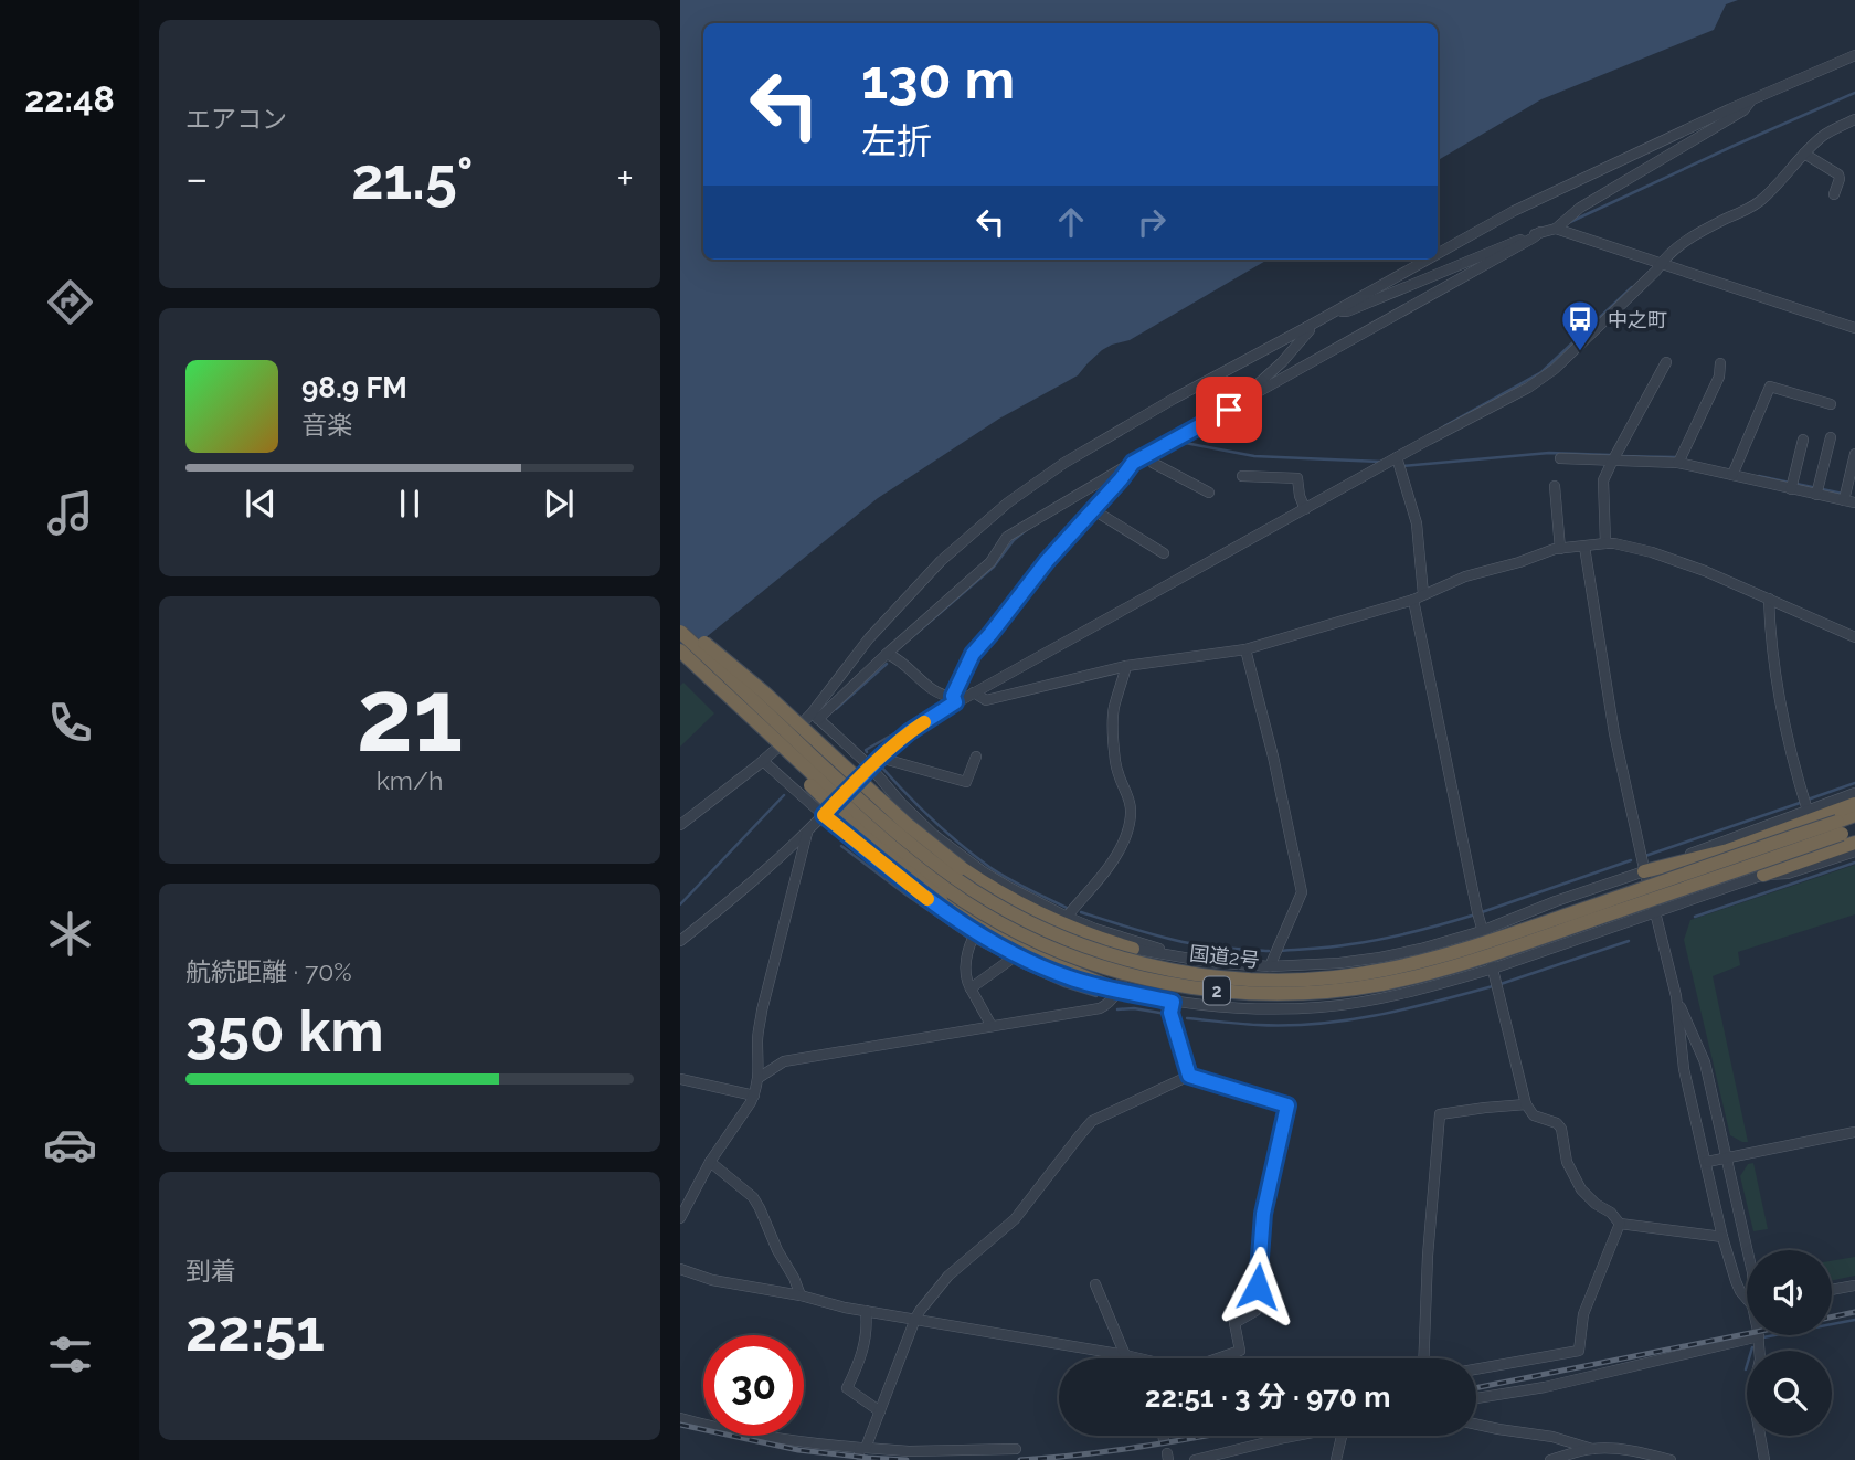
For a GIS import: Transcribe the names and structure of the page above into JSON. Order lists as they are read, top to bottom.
{
  "streets": {
    "highway": ["国道2号", "2"]
  },
  "places": {
    "bus stop": ["中之町"]
  },
  "page": {
    "tabs": "22:48",
    "tile": [
      "エアコン",
      ["21", "km/h"],
      ["航続距離 · 70%", "350 km"],
      ["到着", "22:51"]
    ],
    "turn": ["130 m", "左折"],
    "heat": ["−", "21.5°", "+"],
    "song": ["98.9 FM", "音楽"],
    "limit": "30",
    "trip": "22:51 · 3 分 · 970 m"
  }
}
